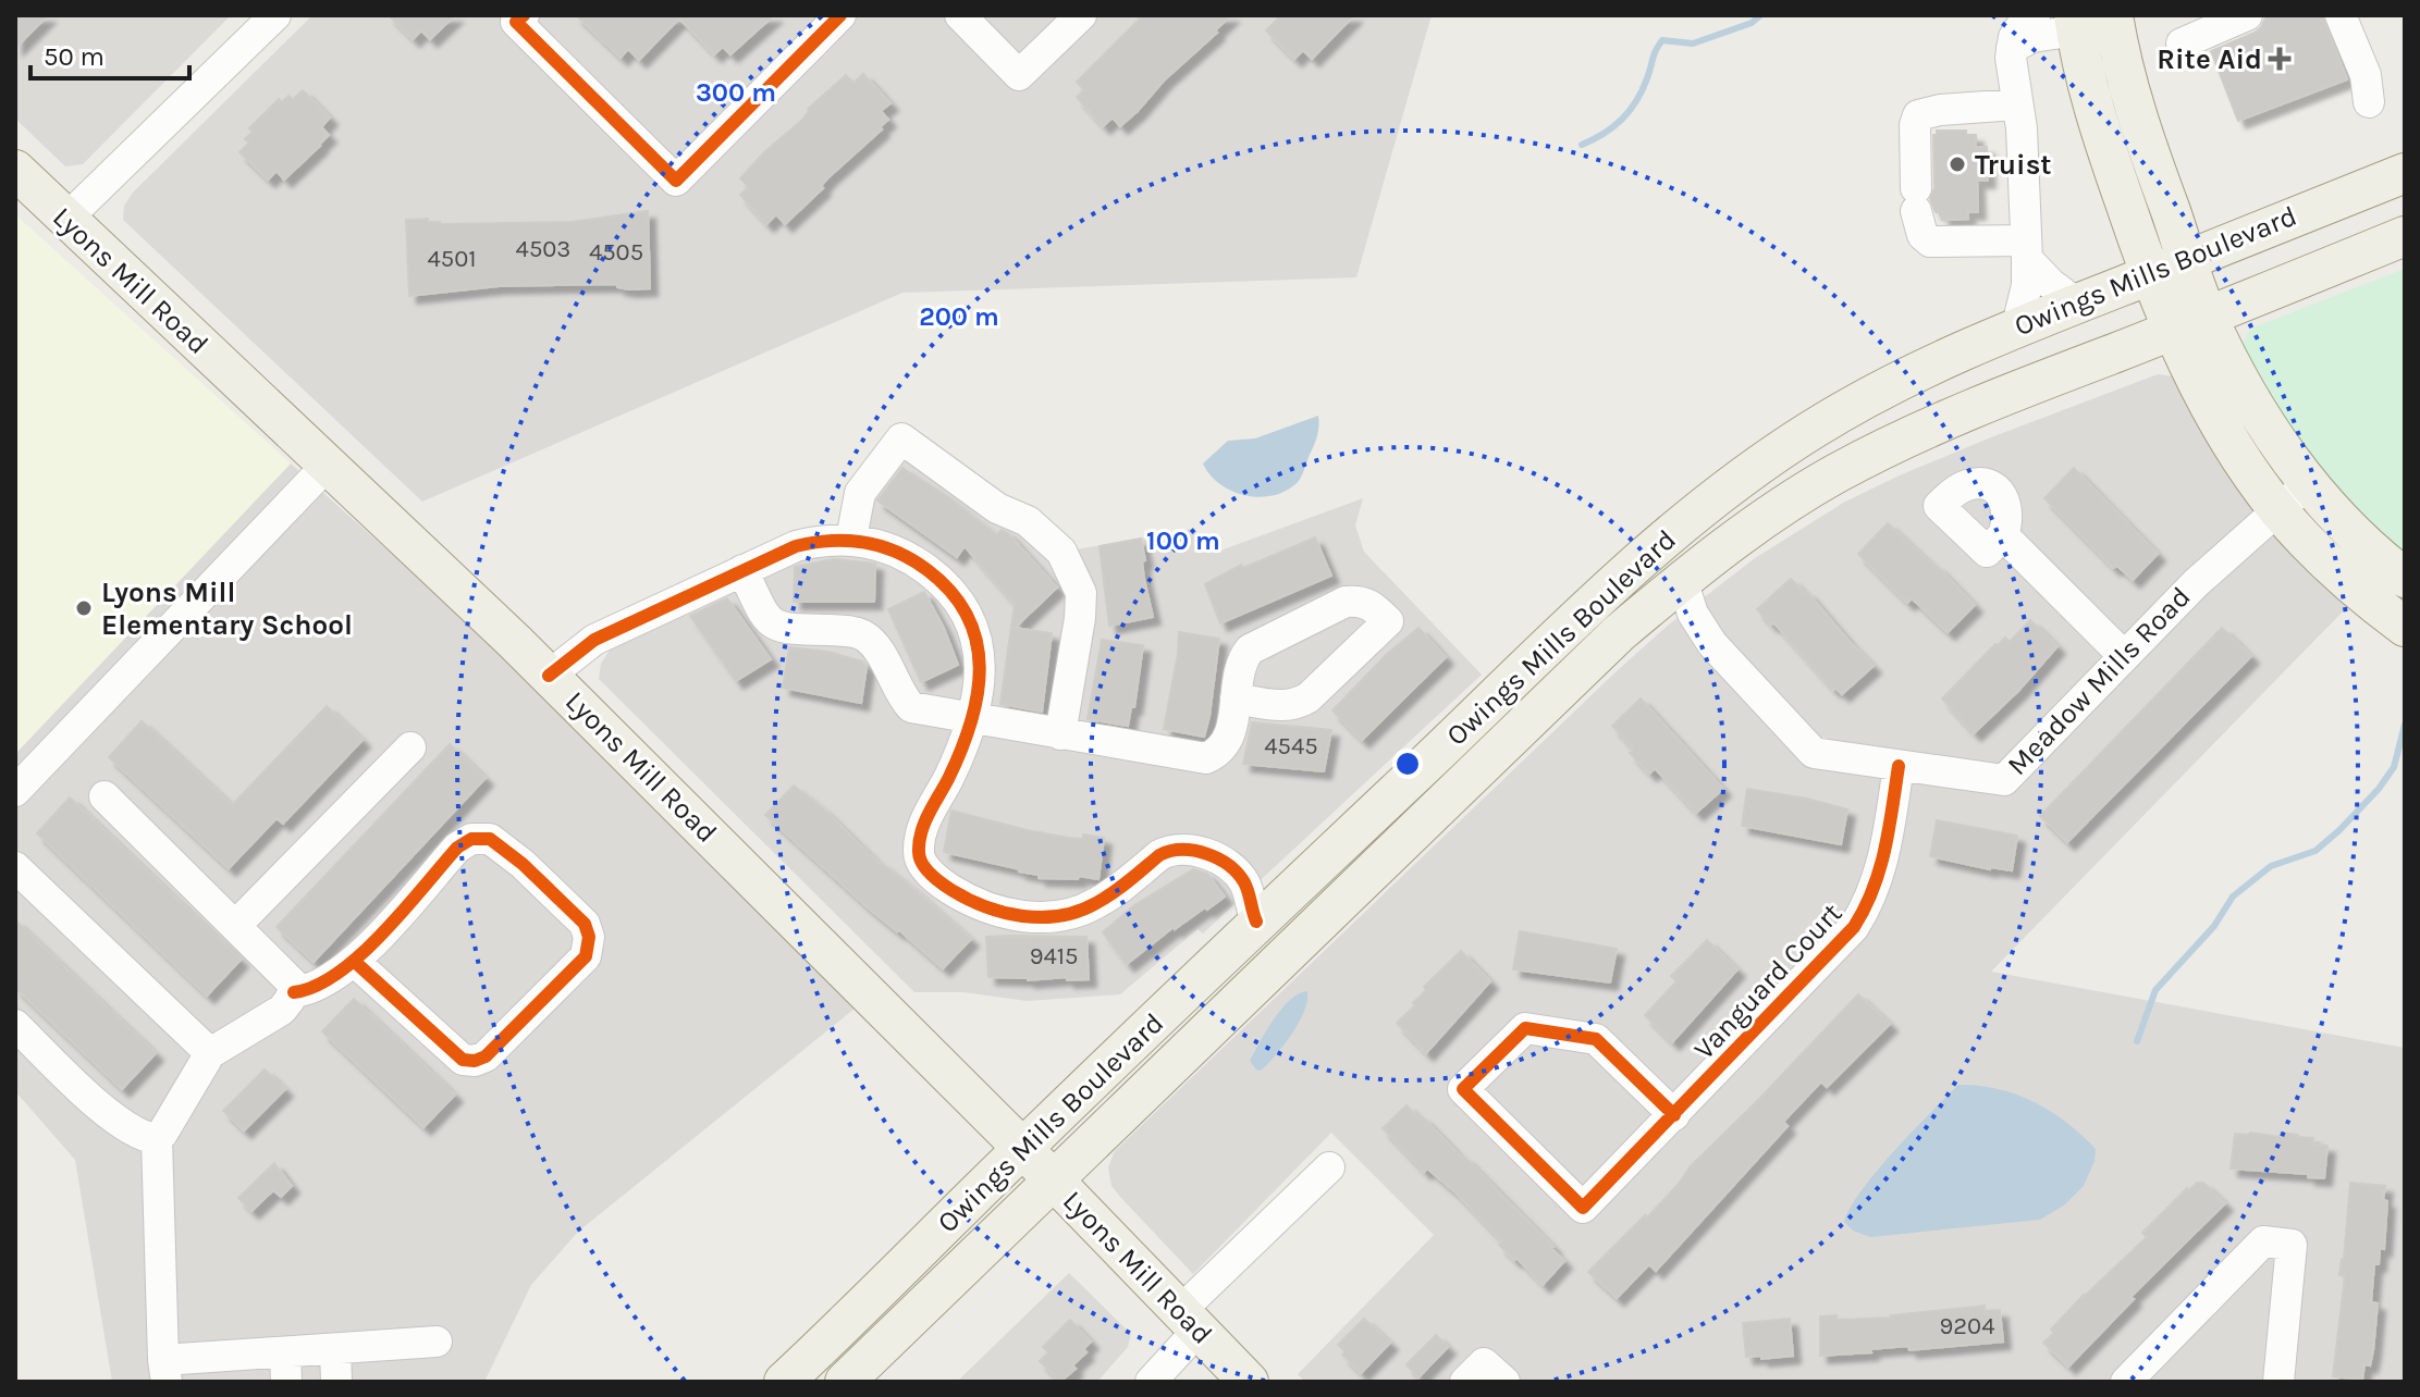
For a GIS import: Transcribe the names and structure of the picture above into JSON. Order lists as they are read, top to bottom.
{
  "streets": {
    "main road": ["Owings Mills Boulevard", "Lyons Mill Road"],
    "street": ["Meadow Mills Road", "Vanguard Court"]
  },
  "crossings": [
    ["Owings Mills Boulevard", "Lyons Mill Road"],
    ["Owings Mills Boulevard", "Meadow Mills Road"],
    ["Meadow Mills Road", "Vanguard Court"]
  ],
  "places": {
    "health": ["Rite Aid"],
    "other": ["Truist", "Lyons Mill Elementary School"]
  },
  "house_numbers": [
    "4503",
    "4505",
    "4501",
    "4545",
    "9415",
    "9204"
  ],
  "scale_bar": "50 m",
  "rings": ["300 m", "200 m", "100 m"]
}
